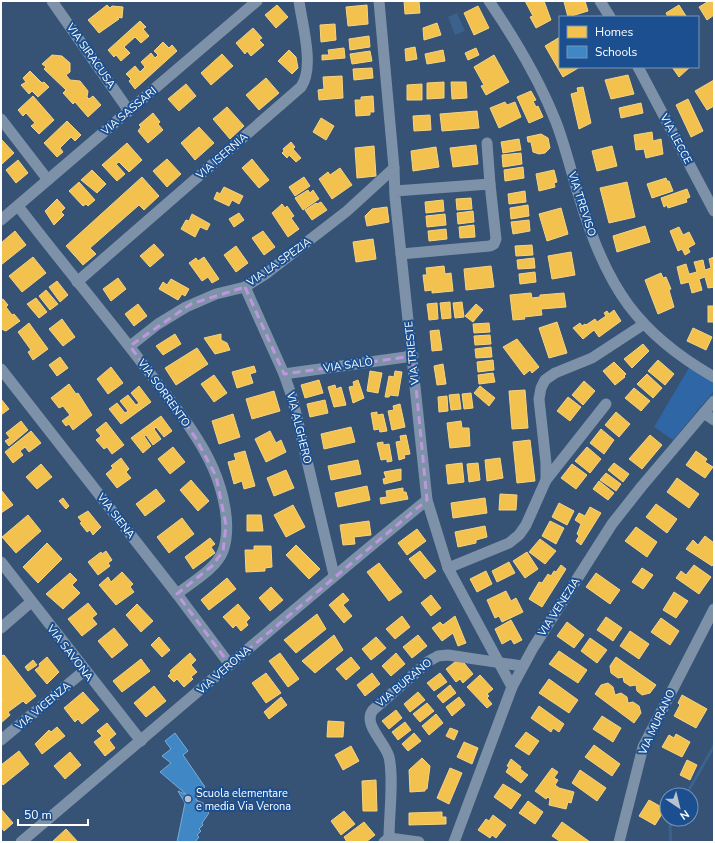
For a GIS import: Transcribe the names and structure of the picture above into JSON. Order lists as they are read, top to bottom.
{
  "streets": {
    "street": [
      "VIA SIRACUSA",
      "VIA SASSARI",
      "VIA LECCE",
      "VIA ISERNIA",
      "VIA TREVISO",
      "VIA LA SPEZIA",
      "VIA TRIESTE",
      "VIA SALÒ",
      "VIA SORRENTO",
      "VIA ALGHERO",
      "VIA SIENA",
      "VIA VENEZIA",
      "VIA SAVONA",
      "VIA VERONA",
      "VIA BURANO",
      "VIA VICENZA",
      "VIA MURANO"
    ]
  },
  "crossings": [
    ["VIA SIRACUSA", "VIA SASSARI"],
    ["VIA SASSARI", "VIA SORRENTO"],
    ["VIA ISERNIA", "VIA SORRENTO"],
    ["VIA LA SPEZIA", "VIA TRIESTE"],
    ["VIA LA SPEZIA", "VIA SORRENTO"],
    ["VIA LA SPEZIA", "VIA ALGHERO"],
    ["VIA TRIESTE", "VIA SALÒ"],
    ["VIA TRIESTE", "VIA VENEZIA"],
    ["VIA TRIESTE", "VIA VERONA"],
    ["VIA TRIESTE", "VIA BURANO"],
    ["VIA SALÒ", "VIA ALGHERO"],
    ["VIA SORRENTO", "VIA SIENA"],
    ["VIA ALGHERO", "VIA VERONA"],
    ["VIA SIENA", "VIA VERONA"],
    ["VIA VENEZIA", "VIA BURANO"],
    ["VIA SAVONA", "VIA VERONA"],
    ["VIA SAVONA", "VIA VICENZA"]
  ],
  "places": ["Scuola elementare e media Via Verona"],
  "legend": ["Homes", "Schools"],
  "scale_bar": "50 m",
  "north": "bottom right"
}
